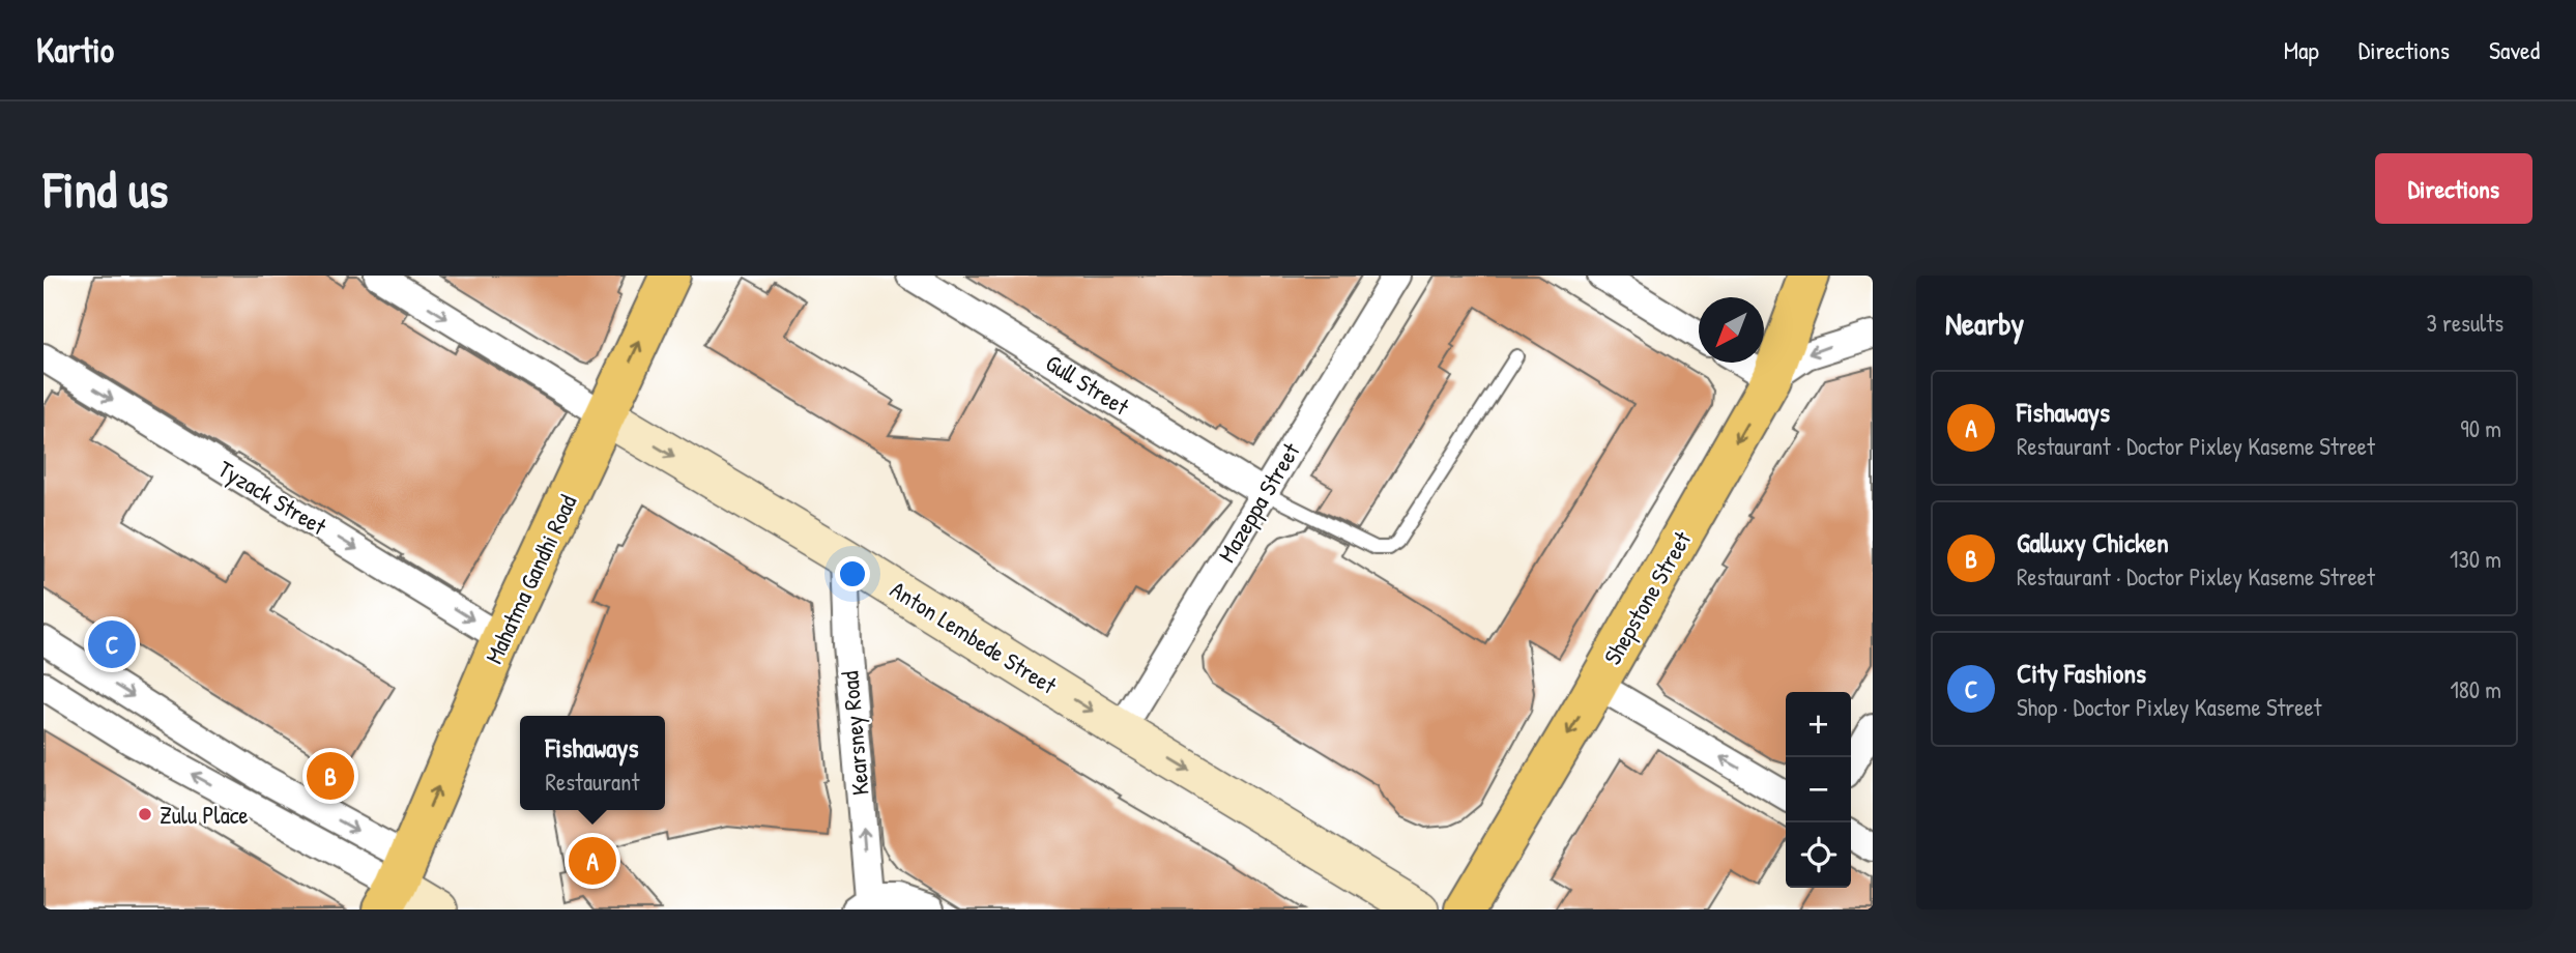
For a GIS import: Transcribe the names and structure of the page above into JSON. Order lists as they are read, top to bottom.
{
  "streets": {
    "main road": ["Mahatma Gandhi Road", "Shepstone Street", "Anton Lembede Street"],
    "street": [
      "Gull Street",
      "Tyzack Street",
      "Mazeppa Street",
      "Kearsney Road"
    ]
  },
  "crossings": [
    ["Gull Street", "Mazeppa Street"],
    ["Tyzack Street", "Mahatma Gandhi Road"],
    ["Mazeppa Street", "Anton Lembede Street"],
    ["Mahatma Gandhi Road", "Anton Lembede Street"],
    ["Anton Lembede Street", "Kearsney Road"]
  ],
  "one_way": [
    "Mahatma Gandhi Road",
    "Shepstone Street",
    "Anton Lembede Street",
    "Kearsney Road"
  ],
  "places": ["Zulu Place"],
  "north": "bottom left",
  "page": {
    "header": "Kartio",
    "nav": ["Map", "Directions", "Saved"],
    "buttons": "Directions",
    "title": "Find us",
    "heading": ["Nearby", "3 results"],
    "list": [
      {
        "mark": "A",
        "name": "Fishaways",
        "note": "Restaurant · Doctor Pixley Kaseme Street",
        "value": "90 m"
      },
      {
        "mark": "B",
        "name": "Galluxy Chicken",
        "note": "Restaurant · Doctor Pixley Kaseme Street",
        "value": "130 m"
      },
      {
        "mark": "C",
        "name": "City Fashions",
        "note": "Shop · Doctor Pixley Kaseme Street",
        "value": "180 m"
      }
    ],
    "pins": ["C", "B", "A"],
    "map_buttons": ["+", "−"],
    "popup": ["Fishaways", "Restaurant"]
  }
}
